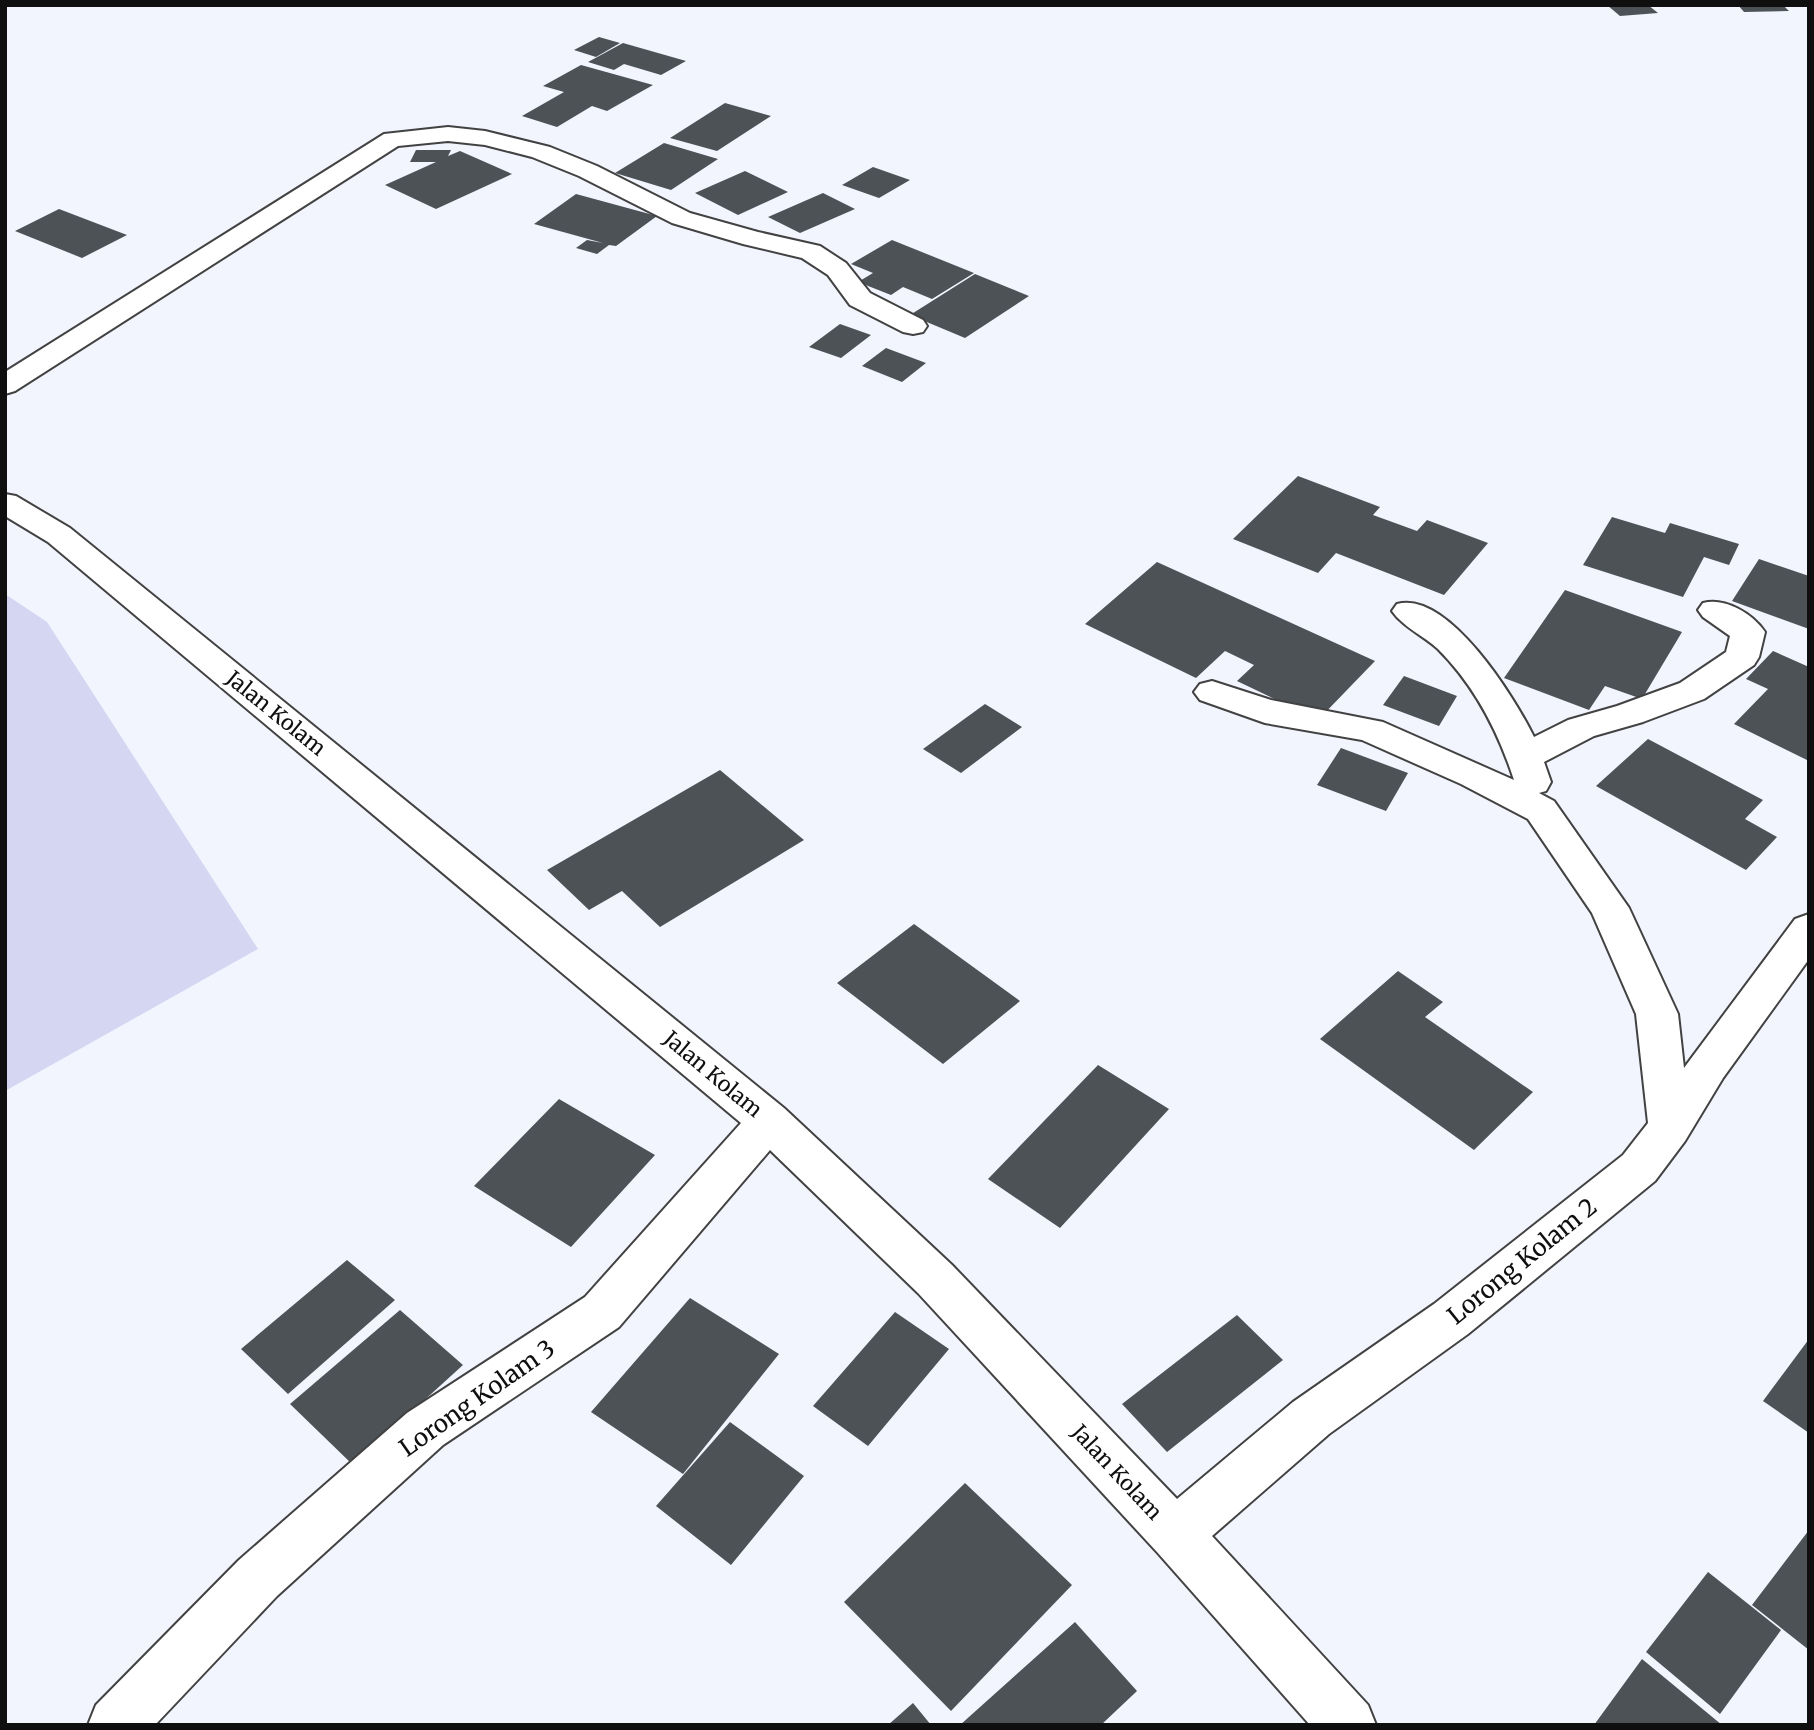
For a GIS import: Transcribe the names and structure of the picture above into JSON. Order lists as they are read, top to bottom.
{
  "streets": {
    "street": ["Jalan Kolam", "Lorong Kolam 2", "Lorong Kolam 3"]
  },
  "crossings": [
    ["Jalan Kolam", "Lorong Kolam 2"],
    ["Jalan Kolam", "Lorong Kolam 3"]
  ]
}
